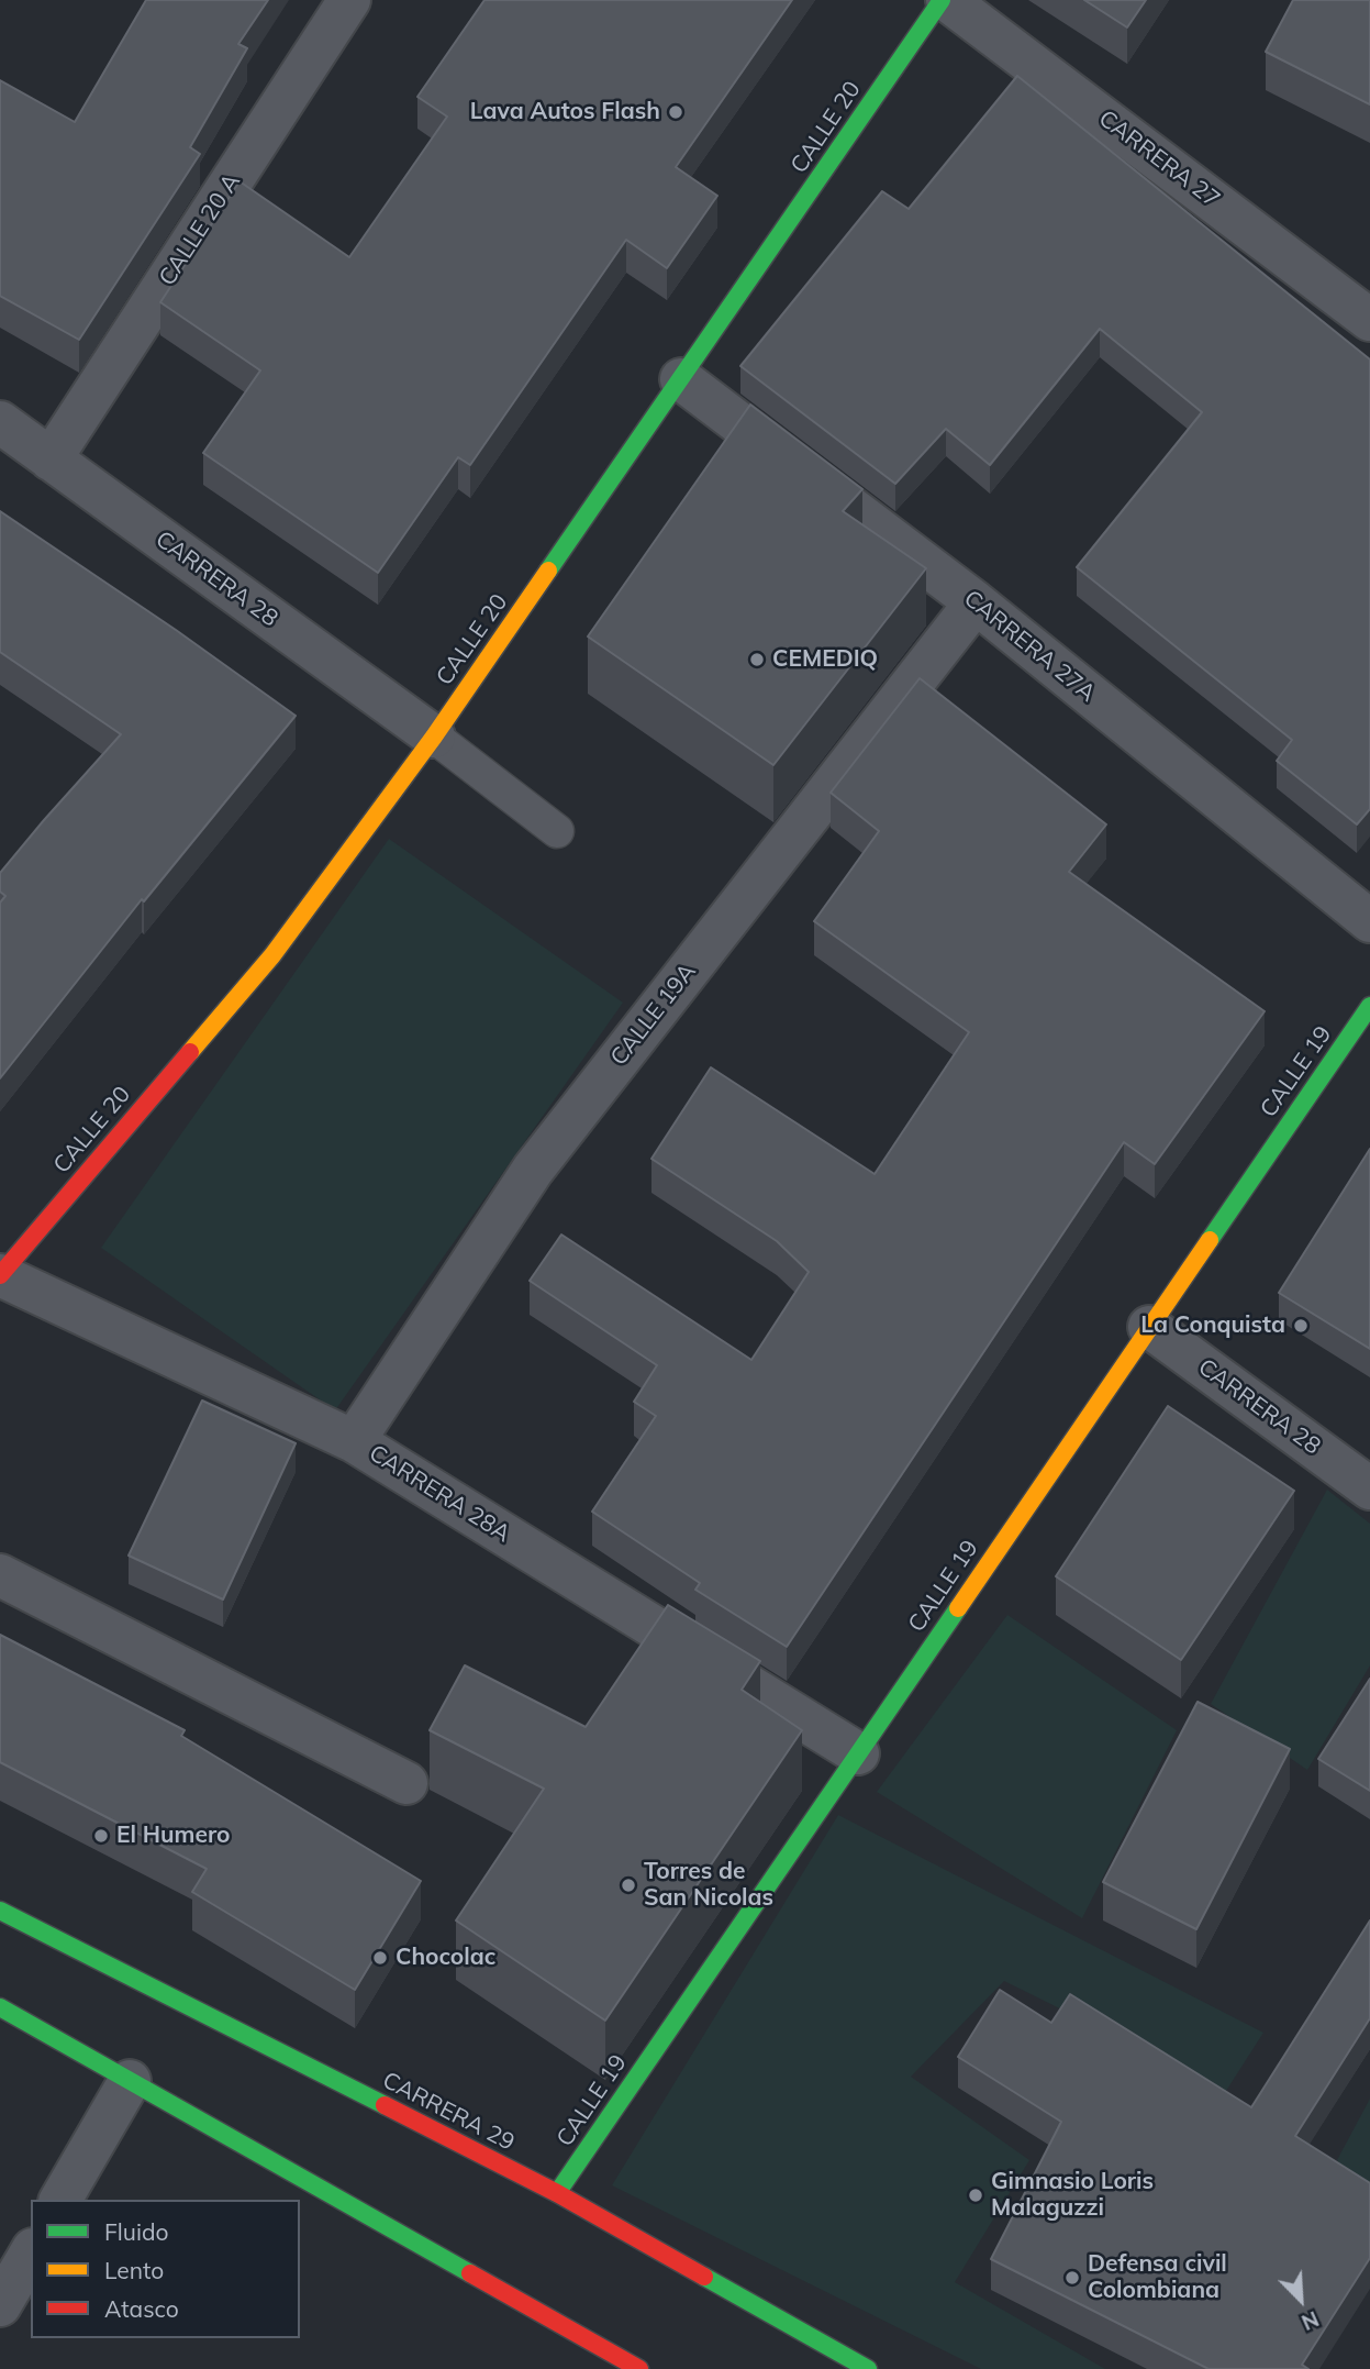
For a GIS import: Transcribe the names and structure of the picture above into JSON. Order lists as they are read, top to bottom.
{
  "streets": {
    "street": [
      "CALLE 20",
      "CARRERA 27",
      "CALLE 20 A",
      "CARRERA 28",
      "CARRERA 27A",
      "CALLE 19A",
      "CALLE 19",
      "CARRERA 28A",
      "CARRERA 29"
    ]
  },
  "crossings": [
    ["CALLE 20", "CARRERA 28"],
    ["CALLE 20", "CARRERA 27A"],
    ["CALLE 20", "CARRERA 28A"],
    ["CALLE 20 A", "CARRERA 28"],
    ["CARRERA 28", "CALLE 19"],
    ["CARRERA 27A", "CALLE 19A"],
    ["CALLE 19A", "CARRERA 28A"],
    ["CALLE 19", "CARRERA 28A"],
    ["CALLE 19", "CARRERA 29"]
  ],
  "places": [
    "Lava Autos Flash",
    "CEMEDIQ",
    "La Conquista",
    "El Humero",
    "Torres de San Nicolas",
    "Chocolac",
    "Gimnasio Loris Malaguzzi",
    "Defensa civil Colombiana"
  ],
  "legend": ["Fluido", "Lento", "Atasco"],
  "north": "bottom right"
}
